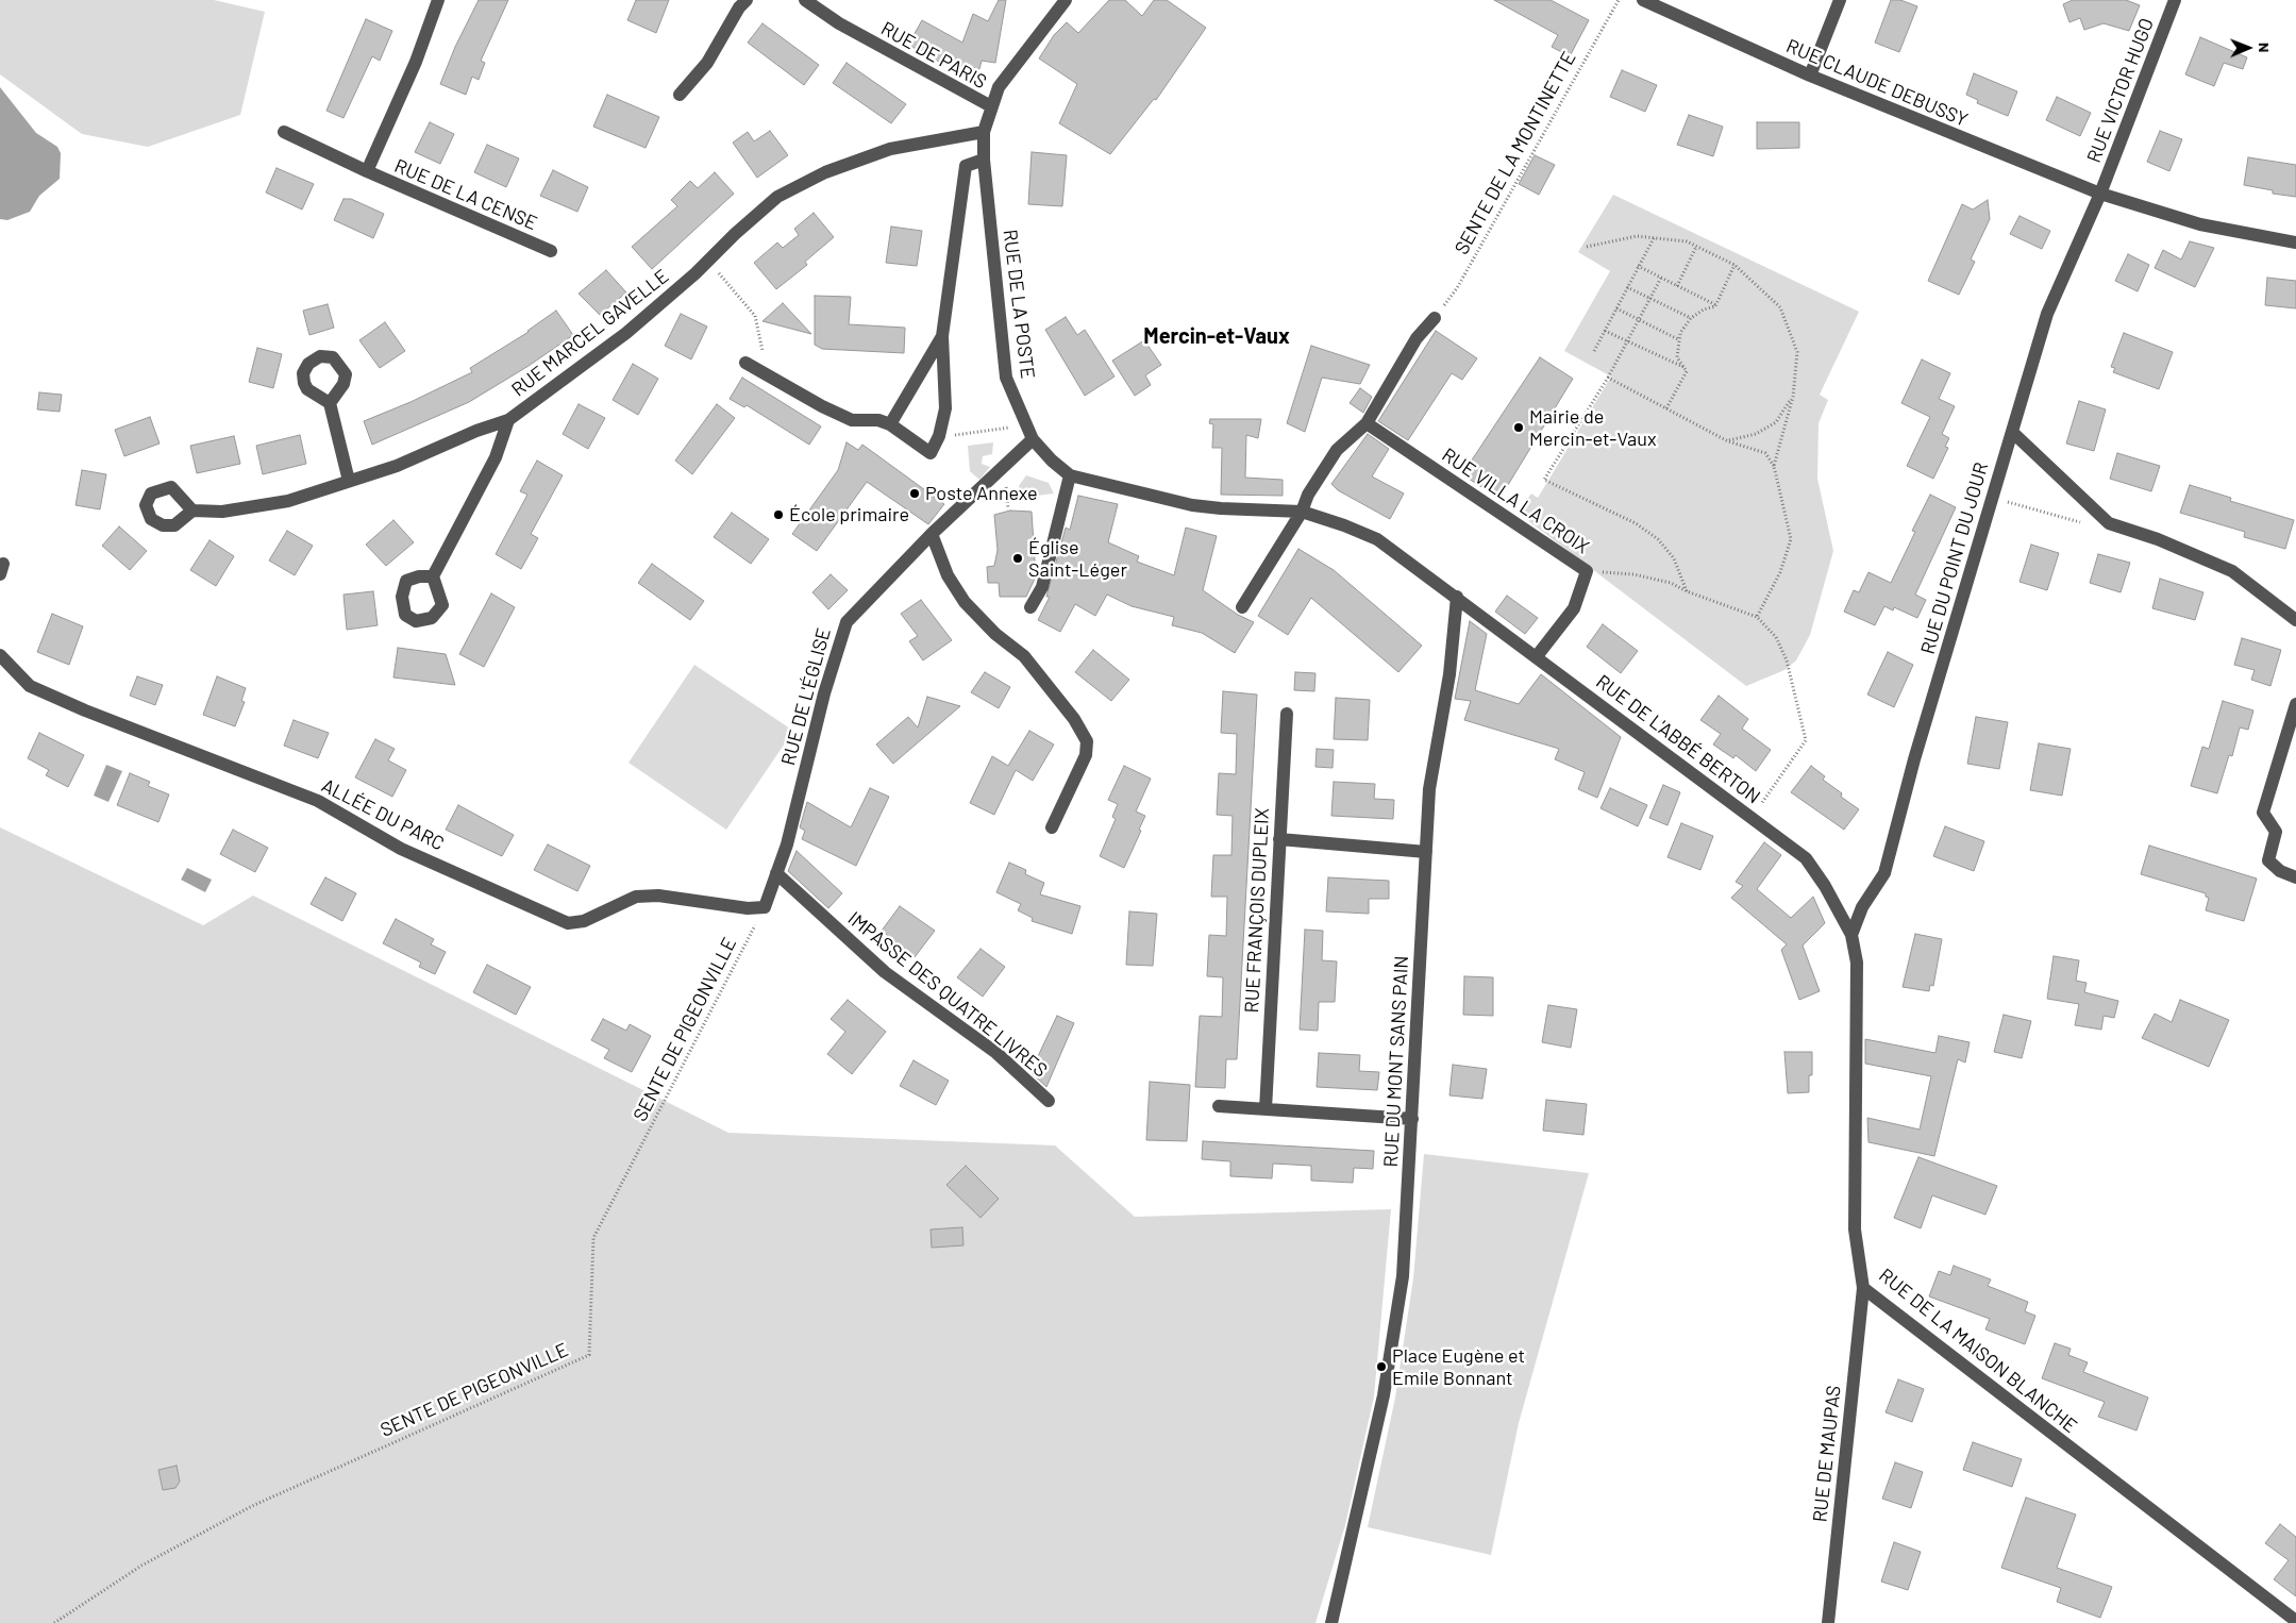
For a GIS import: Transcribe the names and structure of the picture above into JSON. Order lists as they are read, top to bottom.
{
  "streets": {
    "street": [
      "RUE DE PARIS",
      "RUE CLAUDE DEBUSSY",
      "RUE VICTOR HUGO",
      "RUE DE LA CENSE",
      "RUE DE LA POSTE",
      "RUE MARCEL GAVELLE",
      "RUE VILLA LA CROIX",
      "RUE DU POINT DU JOUR",
      "RUE DE L'ÉGLISE",
      "RUE DE L'ABBÉ BERTON",
      "ALLÉE DU PARC",
      "RUE FRANÇOIS DUPLEIX",
      "IMPASSE DES QUATRE LIVRES",
      "RUE DU MONT SANS PAIN",
      "RUE DE LA MAISON BLANCHE",
      "RUE DE MAUPAS"
    ],
    "path": ["SENTE DE LA MONTINETTE", "SENTE DE PIGEONVILLE"]
  },
  "crossings": [
    ["RUE DE PARIS", "RUE DE LA POSTE"],
    ["RUE CLAUDE DEBUSSY", "RUE VICTOR HUGO"],
    ["RUE CLAUDE DEBUSSY", "RUE DU POINT DU JOUR"],
    ["RUE VICTOR HUGO", "RUE DU POINT DU JOUR"],
    ["RUE DE LA POSTE", "RUE MARCEL GAVELLE"],
    ["RUE DE LA POSTE", "RUE DE L'ÉGLISE"],
    ["RUE DE LA POSTE", "RUE DE L'ABBÉ BERTON"],
    ["RUE DE LA POSTE", "RUE DU MONT SANS PAIN"],
    ["RUE VILLA LA CROIX", "RUE DE L'ABBÉ BERTON"],
    ["RUE DU POINT DU JOUR", "RUE DE L'ABBÉ BERTON"],
    ["RUE DU POINT DU JOUR", "RUE DE LA MAISON BLANCHE"],
    ["RUE DE L'ÉGLISE", "ALLÉE DU PARC"],
    ["RUE DE L'ÉGLISE", "IMPASSE DES QUATRE LIVRES"],
    ["RUE DE L'ÉGLISE", "SENTE DE PIGEONVILLE"],
    ["RUE DE L'ABBÉ BERTON", "RUE DU MONT SANS PAIN"],
    ["RUE DE L'ABBÉ BERTON", "RUE DE LA MAISON BLANCHE"],
    ["ALLÉE DU PARC", "SENTE DE PIGEONVILLE"],
    ["RUE DE LA MAISON BLANCHE", "RUE DE MAUPAS"]
  ],
  "districts": ["Mercin-et-Vaux"],
  "places": [
    "Mairie de Mercin-et-Vaux",
    "Poste Annexe",
    "École primaire",
    "Église Saint-Léger",
    "Place Eugène et Emile Bonnant"
  ],
  "north": "right"
}
